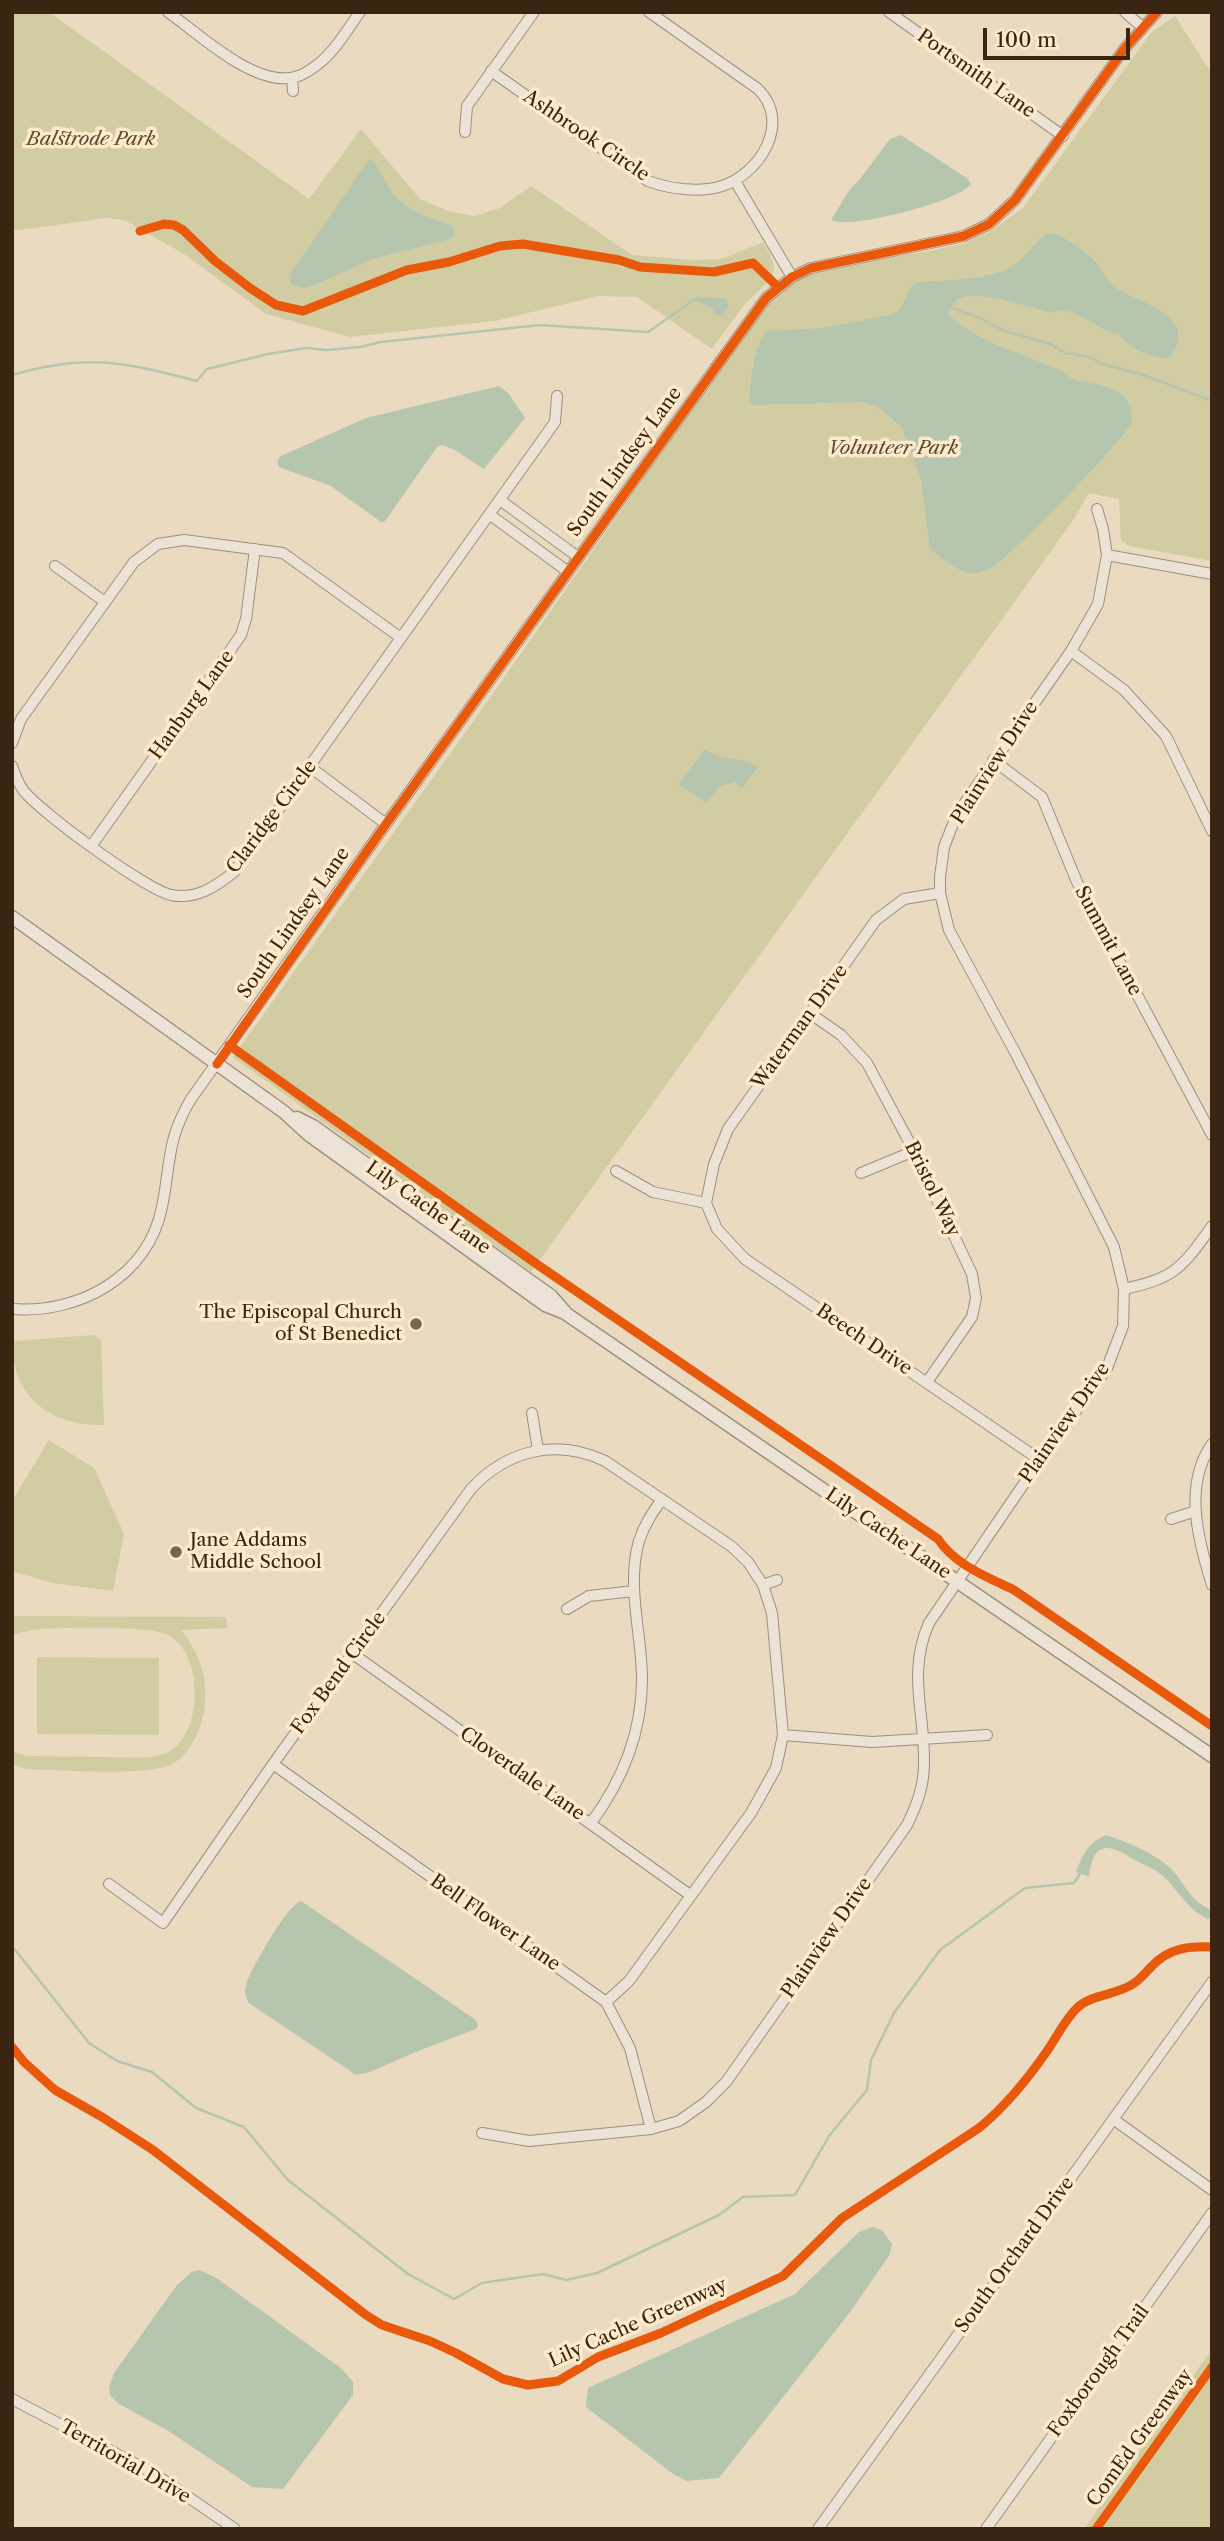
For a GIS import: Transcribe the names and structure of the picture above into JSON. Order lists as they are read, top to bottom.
{
  "streets": {
    "street": [
      "Portsmith Lane",
      "Ashbrook Circle",
      "South Lindsey Lane",
      "Hanburg Lane",
      "Plainview Drive",
      "Claridge Circle",
      "Summit Lane",
      "Waterman Drive",
      "Bristol Way",
      "Lily Cache Lane",
      "Beech Drive",
      "Fox Bend Circle",
      "Cloverdale Lane",
      "Bell Flower Lane",
      "South Orchard Drive",
      "Foxborough Trail",
      "Territorial Drive"
    ],
    "cycle path": ["Lily Cache Greenway", "ComEd Greenway"]
  },
  "crossings": [
    ["Portsmith Lane", "South Lindsey Lane"],
    ["South Lindsey Lane", "Lily Cache Lane"],
    ["Hanburg Lane", "Claridge Circle"],
    ["Plainview Drive", "Summit Lane"],
    ["Plainview Drive", "Waterman Drive"],
    ["Plainview Drive", "Lily Cache Lane"],
    ["Plainview Drive", "Beech Drive"],
    ["Plainview Drive", "Bell Flower Lane"],
    ["Waterman Drive", "Bristol Way"],
    ["Waterman Drive", "Beech Drive"],
    ["Bristol Way", "Beech Drive"],
    ["Fox Bend Circle", "Cloverdale Lane"],
    ["Fox Bend Circle", "Bell Flower Lane"]
  ],
  "parks": ["Balstrode Park", "Volunteer Park"],
  "places": ["The Episcopal Church of St Benedict", "Jane Addams Middle School"],
  "scale_bar": "100 m"
}
